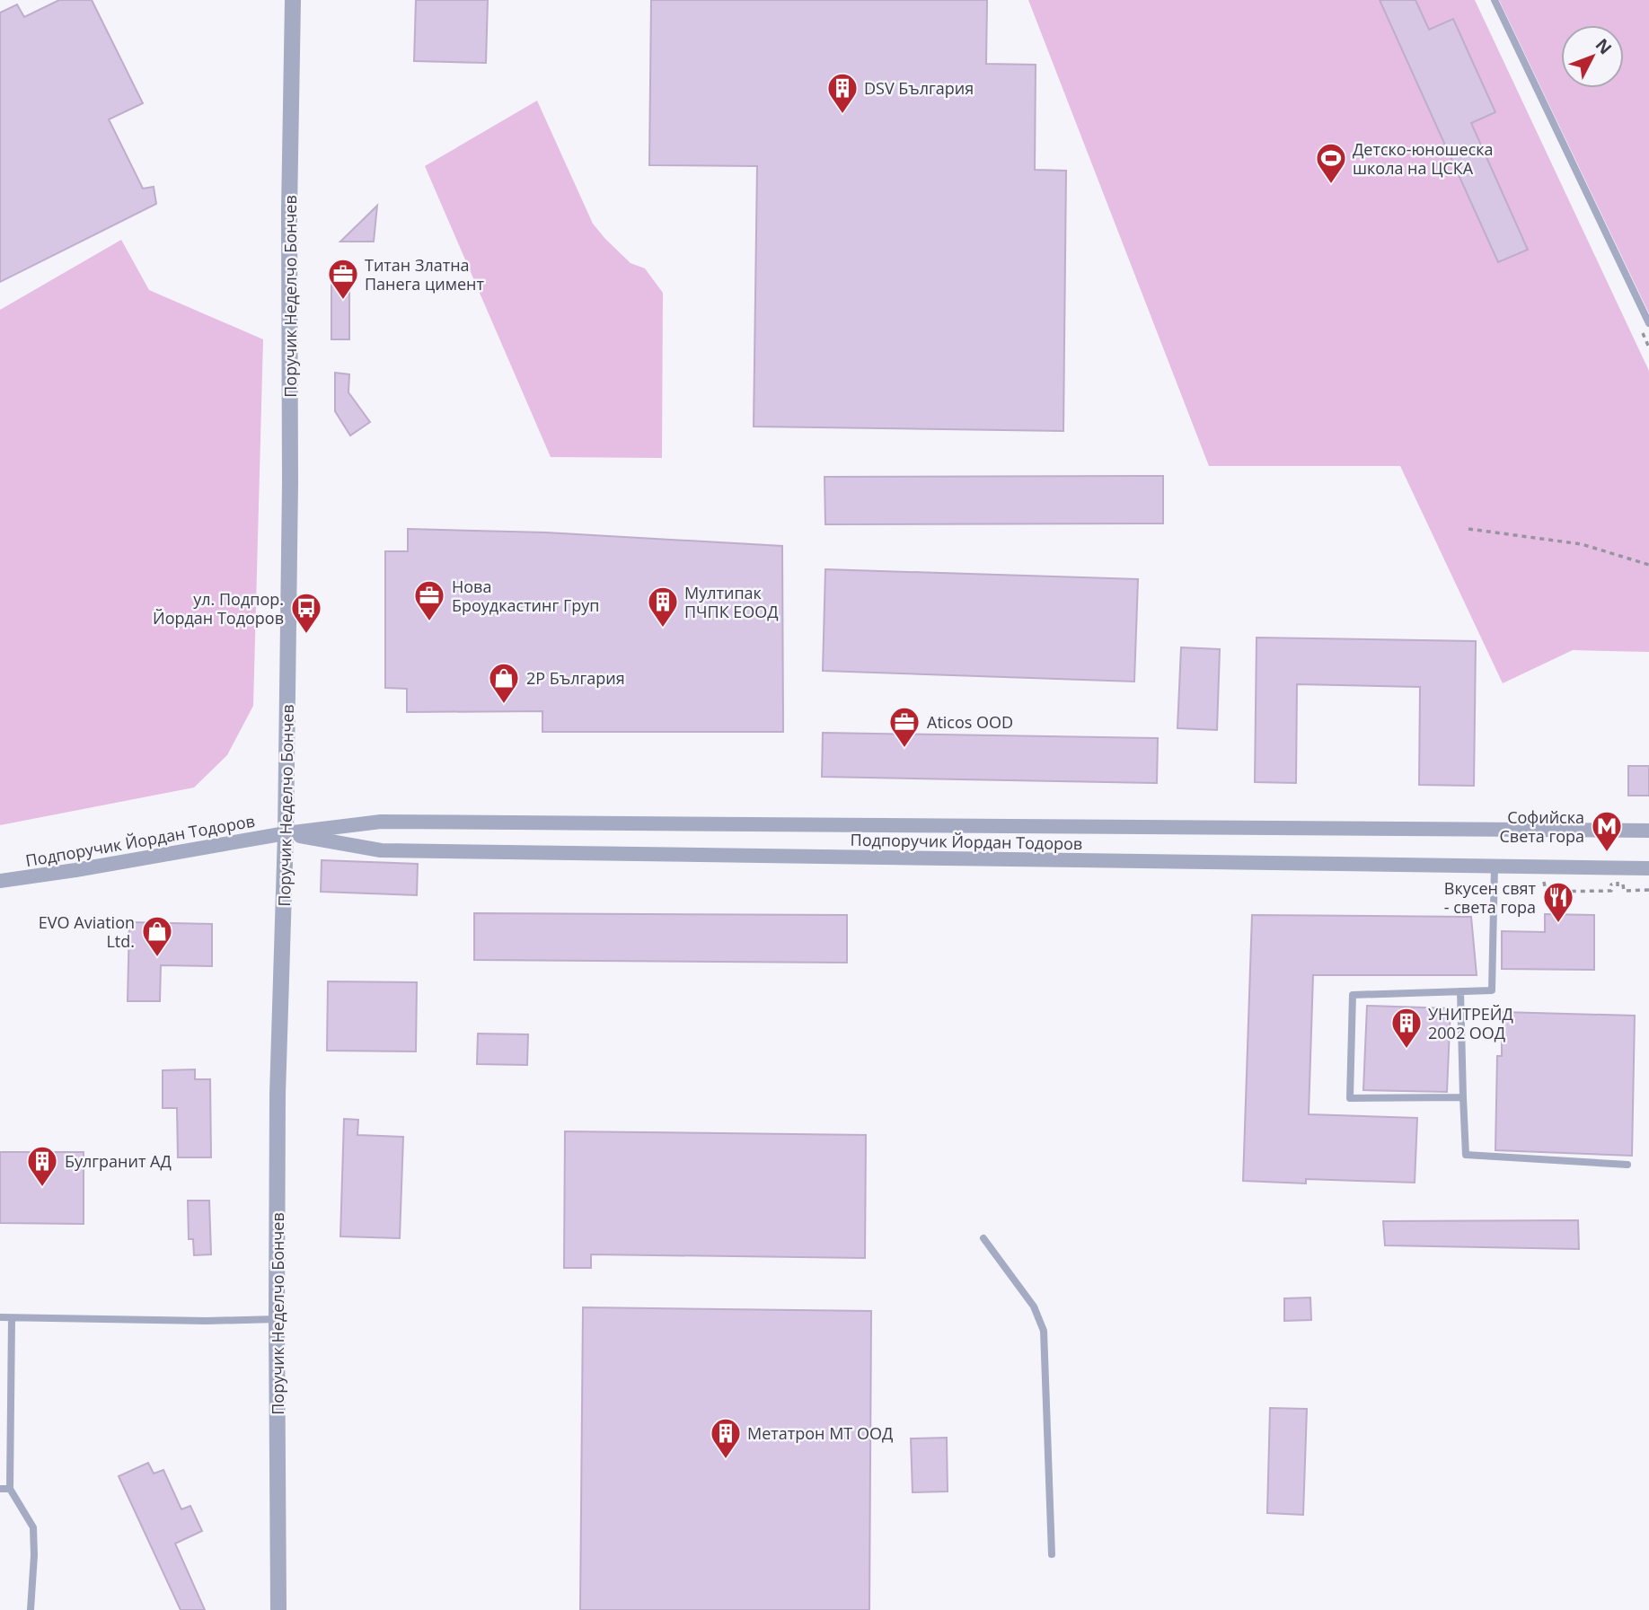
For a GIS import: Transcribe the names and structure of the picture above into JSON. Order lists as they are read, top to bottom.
{
  "streets": {
    "street": ["Поручик Неделчо Бончев", "Подпоручик Йордан Тодоров"]
  },
  "crossings": [
    ["Поручик Неделчо Бончев", "Подпоручик Йордан Тодоров"]
  ],
  "places": {
    "building": [
      "DSV България",
      "Мултипак ПЧПК ЕООД",
      "УНИТРЕЙД 2002 ООД",
      "Булгранит АД",
      "Метатрон МТ ООД"
    ],
    "sports": ["Детско-юношеска школа на ЦСКА"],
    "office": ["Титан Златна Панега цимент", "Нова Броудкастинг Груп", "Aticos OOD"],
    "bus stop": ["ул. Подпор. Йордан Тодоров"],
    "shop": ["2Р България", "EVO Aviation Ltd."],
    "metro station": ["Софийска Света гора"],
    "restaurant": ["Вкусен свят - света гора"]
  },
  "north": "top right"
}
